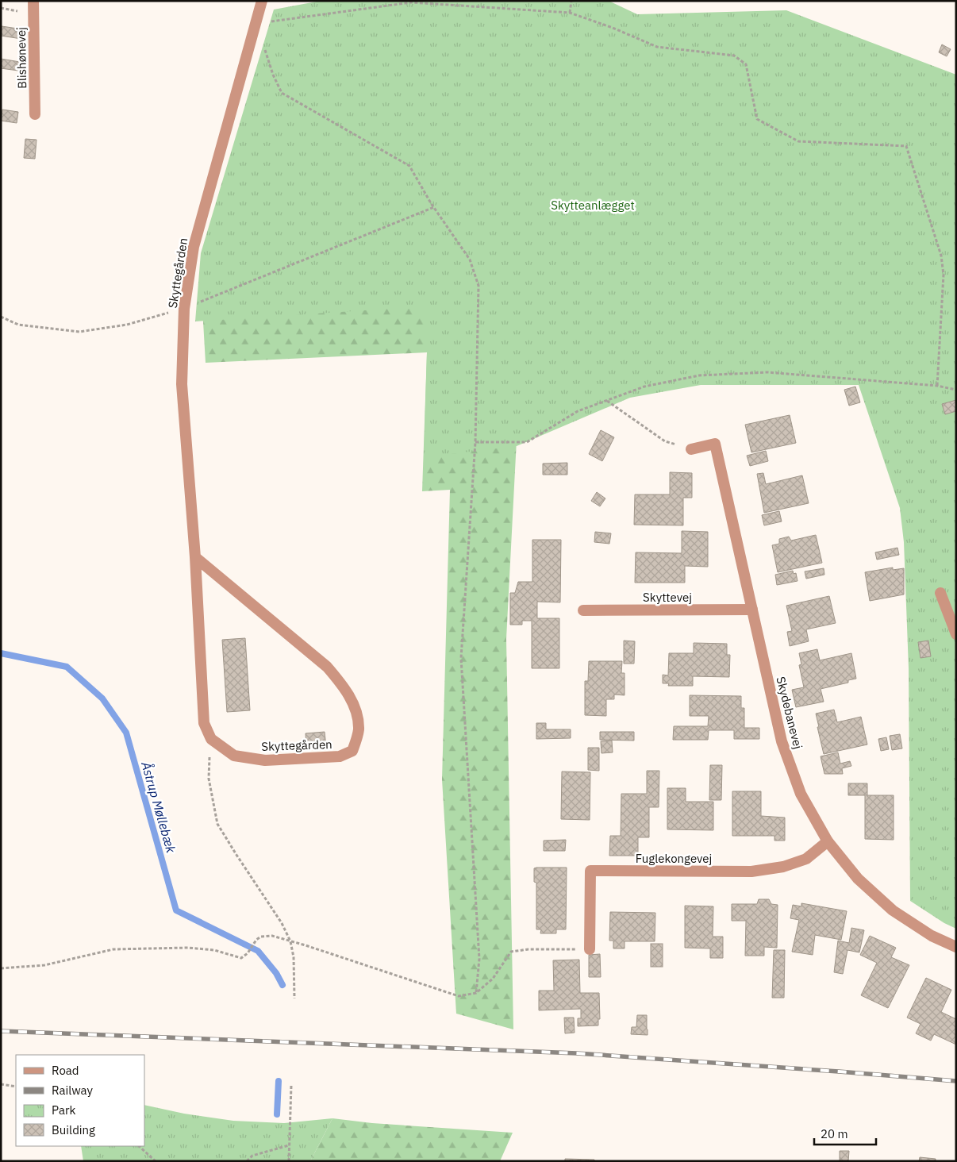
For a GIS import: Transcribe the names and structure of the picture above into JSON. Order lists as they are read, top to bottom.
{
  "streets": {
    "street": [
      "Blishønevej",
      "Skyttegården",
      "Skyttevej",
      "Skydebanevej",
      "Fuglekongevej"
    ]
  },
  "crossings": [
    ["Skyttevej", "Skydebanevej"],
    ["Skydebanevej", "Fuglekongevej"]
  ],
  "water": ["Åstrup Møllebæk"],
  "parks": ["Skytteanlægget"],
  "legend": [
    "Road",
    "Railway",
    "Park",
    "Building"
  ],
  "scale_bar": "20 m"
}
